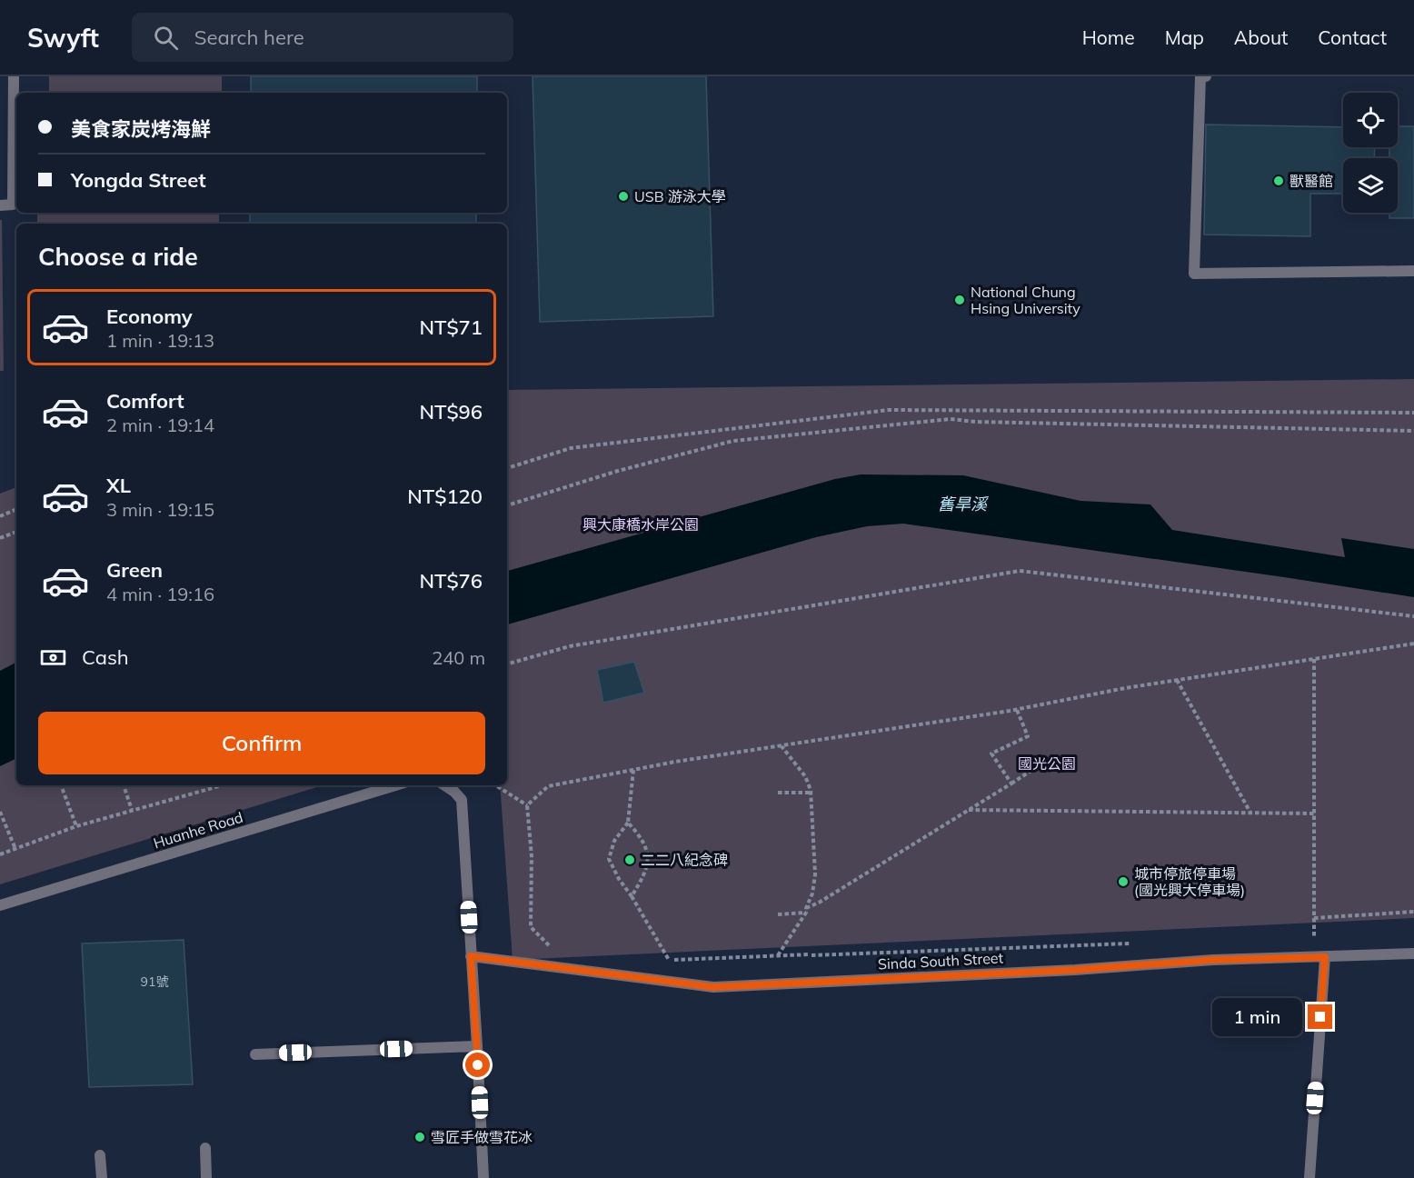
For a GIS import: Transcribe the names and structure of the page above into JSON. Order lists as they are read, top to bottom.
{
  "streets": {
    "street": ["Huanhe Road", "Sinda South Street"]
  },
  "water": ["舊旱溪"],
  "parks": ["興大康橋水岸公園", "國光公園"],
  "places": [
    "獸醫館",
    "USB 游泳大學",
    "National Chung Hsing University",
    "二二八紀念碑",
    "城市停旅停車場 (國光興大停車場)",
    "雪匠手做雪花冰"
  ],
  "house_numbers": ["91號"],
  "page": {
    "header": "Swyft",
    "search": "Search here",
    "nav": [
      "Home",
      "Map",
      "About",
      "Contact"
    ],
    "banner": ["美食家炭烤海鮮", "Yongda Street"],
    "heading": "Choose a ride",
    "list": [
      {
        "name": "Economy",
        "note": "1 min · 19:13",
        "value": "NT$71"
      },
      {
        "name": "Comfort",
        "note": "2 min · 19:14",
        "value": "NT$96"
      },
      {
        "name": "XL",
        "note": "3 min · 19:15",
        "value": "NT$120"
      },
      {
        "name": "Green",
        "note": "4 min · 19:16",
        "value": "NT$76"
      }
    ],
    "pay": ["Cash", "240 m"],
    "buttons": "Confirm",
    "bubble": "1 min"
  }
}
